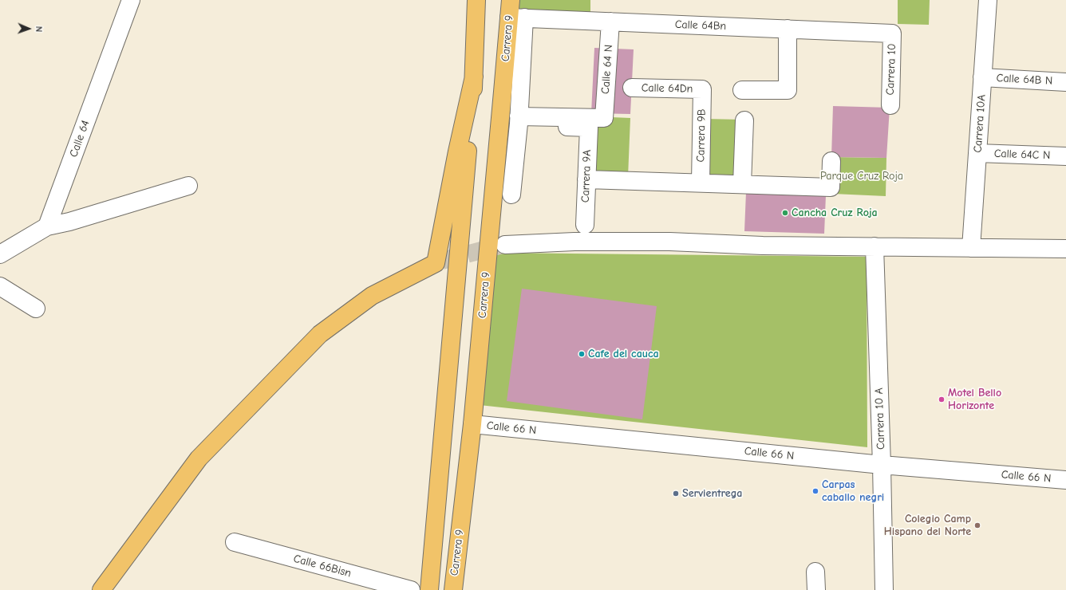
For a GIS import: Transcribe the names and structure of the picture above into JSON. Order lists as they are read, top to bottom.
{
  "streets": {
    "main road": ["Carrera 9"],
    "street": [
      "Calle 64Bn",
      "Calle 64 N",
      "Carrera 10",
      "Calle 64B N",
      "Calle 64Dn",
      "Carrera 10A",
      "Carrera 9B",
      "Calle 64",
      "Calle 64C N",
      "Carrera 9A",
      "Carrera 10 A",
      "Calle 66 N",
      "Calle 66Bisn"
    ]
  },
  "crossings": [
    ["Calle 64Bn", "Carrera 9"],
    ["Calle 64Bn", "Calle 64 N"],
    ["Calle 64Bn", "Carrera 10"],
    ["Carrera 9", "Calle 66 N"],
    ["Calle 64 N", "Carrera 9A"],
    ["Calle 64B N", "Carrera 10A"],
    ["Calle 64Dn", "Carrera 9B"],
    ["Carrera 10A", "Calle 64C N"],
    ["Carrera 10 A", "Calle 66 N"]
  ],
  "parks": ["Parque Cruz Roja"],
  "places": [
    "Cancha Cruz Roja",
    "Cafe del cauca",
    "Motel Bello Horizonte",
    "Carpas caballo negri",
    "Servientrega",
    "Colegio Camp Hispano del Norte"
  ],
  "north": "right"
}
